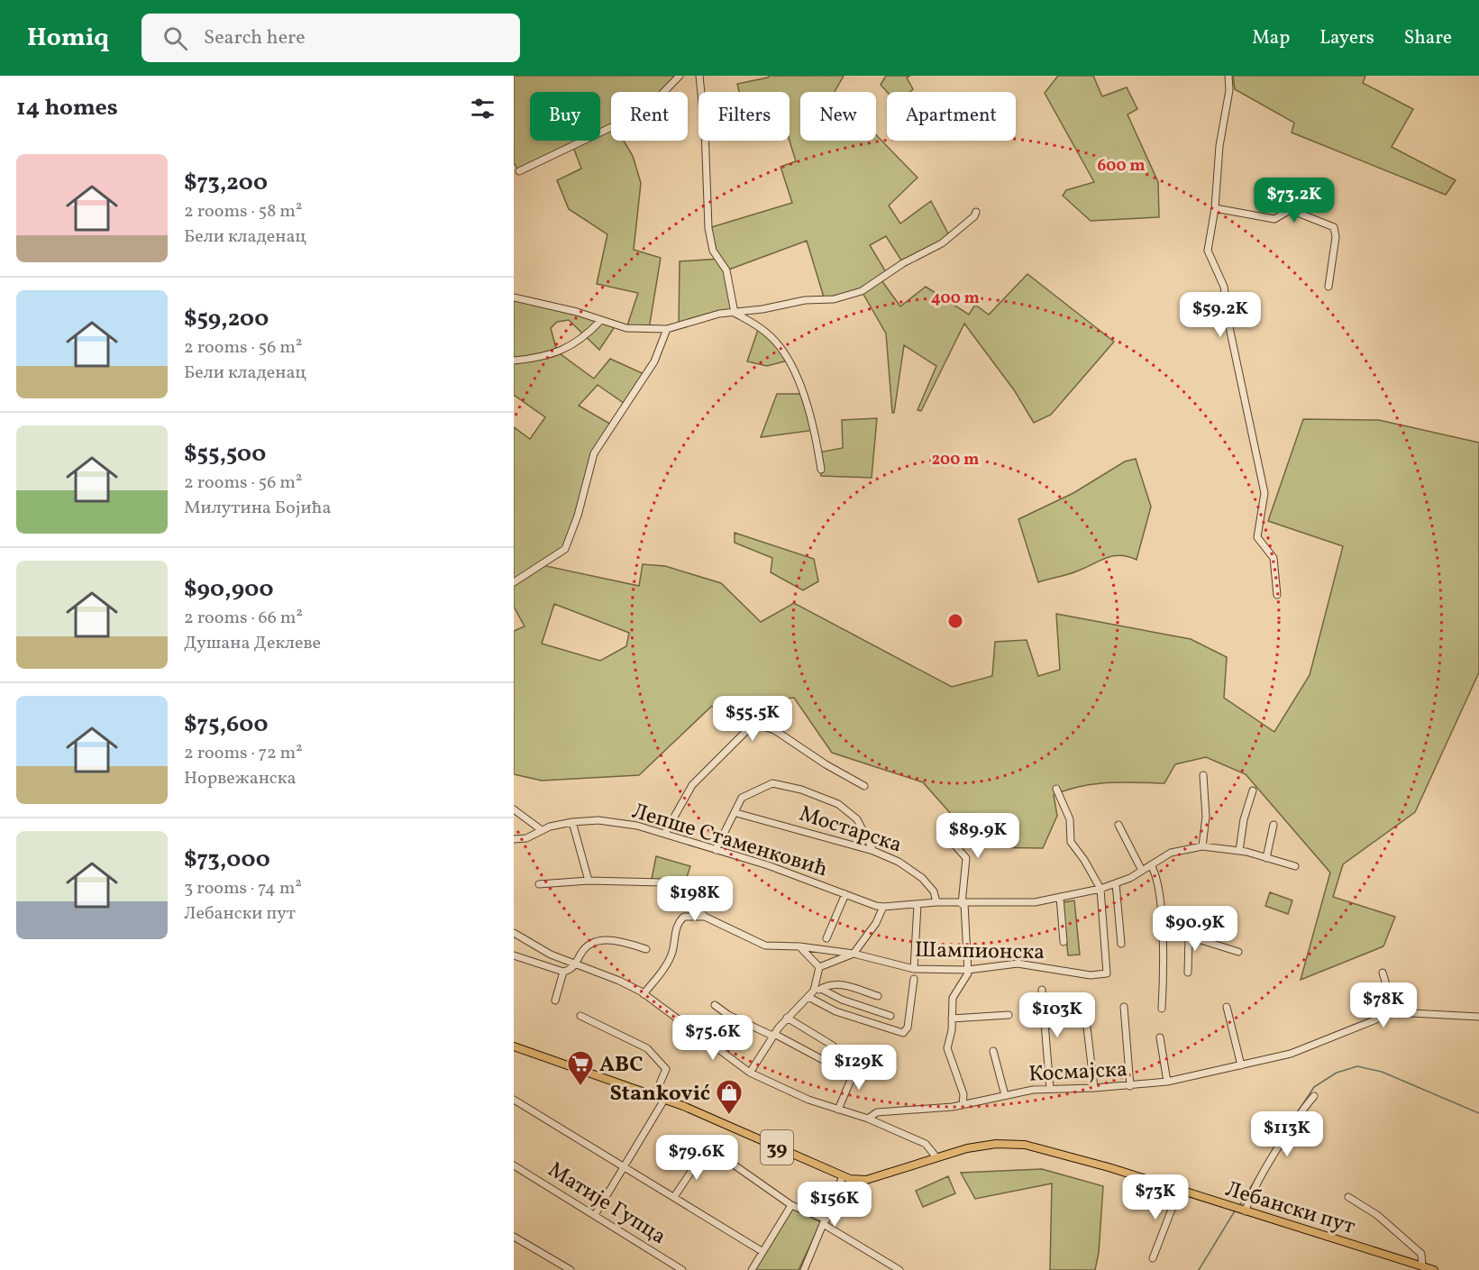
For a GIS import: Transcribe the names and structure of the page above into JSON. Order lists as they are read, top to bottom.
{
  "streets": {
    "main road": ["39", "Лебански пут"],
    "street": [
      "Мостарска",
      "Лепше Стаменковић",
      "Шампионска",
      "Космајска",
      "Матије Гупца"
    ]
  },
  "crossings": [
    ["Мостарска", "Лепше Стаменковић"],
    ["Лепше Стаменковић", "Шампионска"],
    ["39", "Лебански пут"]
  ],
  "places": {
    "supermarket": ["ABC"],
    "shop": ["Stanković"]
  },
  "page": {
    "header": "Homiq",
    "search": "Search here",
    "nav": ["Map", "Layers", "Share"],
    "heading": "14 homes",
    "chip": [
      "Buy",
      "Rent",
      "Filters",
      "New",
      "Apartment"
    ],
    "list": [
      {
        "name": "$73,200",
        "note": "2 rooms · 58 m² · Бели кладенац"
      },
      {
        "name": "$59,200",
        "note": "2 rooms · 56 m² · Бели кладенац"
      },
      {
        "name": "$55,500",
        "note": "2 rooms · 56 m² · Милутина Бојића"
      },
      {
        "name": "$90,900",
        "note": "2 rooms · 66 m² · Душана Деклеве"
      },
      {
        "name": "$75,600",
        "note": "2 rooms · 72 m² · Норвежанска"
      },
      {
        "name": "$73,000",
        "note": "3 rooms · 74 m² · Лебански пут"
      }
    ],
    "price": [
      "$73.2K",
      "$59.2K",
      "$55.5K",
      "$89.9K",
      "$198K",
      "$90.9K",
      "$78K",
      "$103K",
      "$75.6K",
      "$129K",
      "$113K",
      "$79.6K",
      "$73K",
      "$156K"
    ]
  },
  "rings": ["600 m", "400 m", "200 m"]
}
